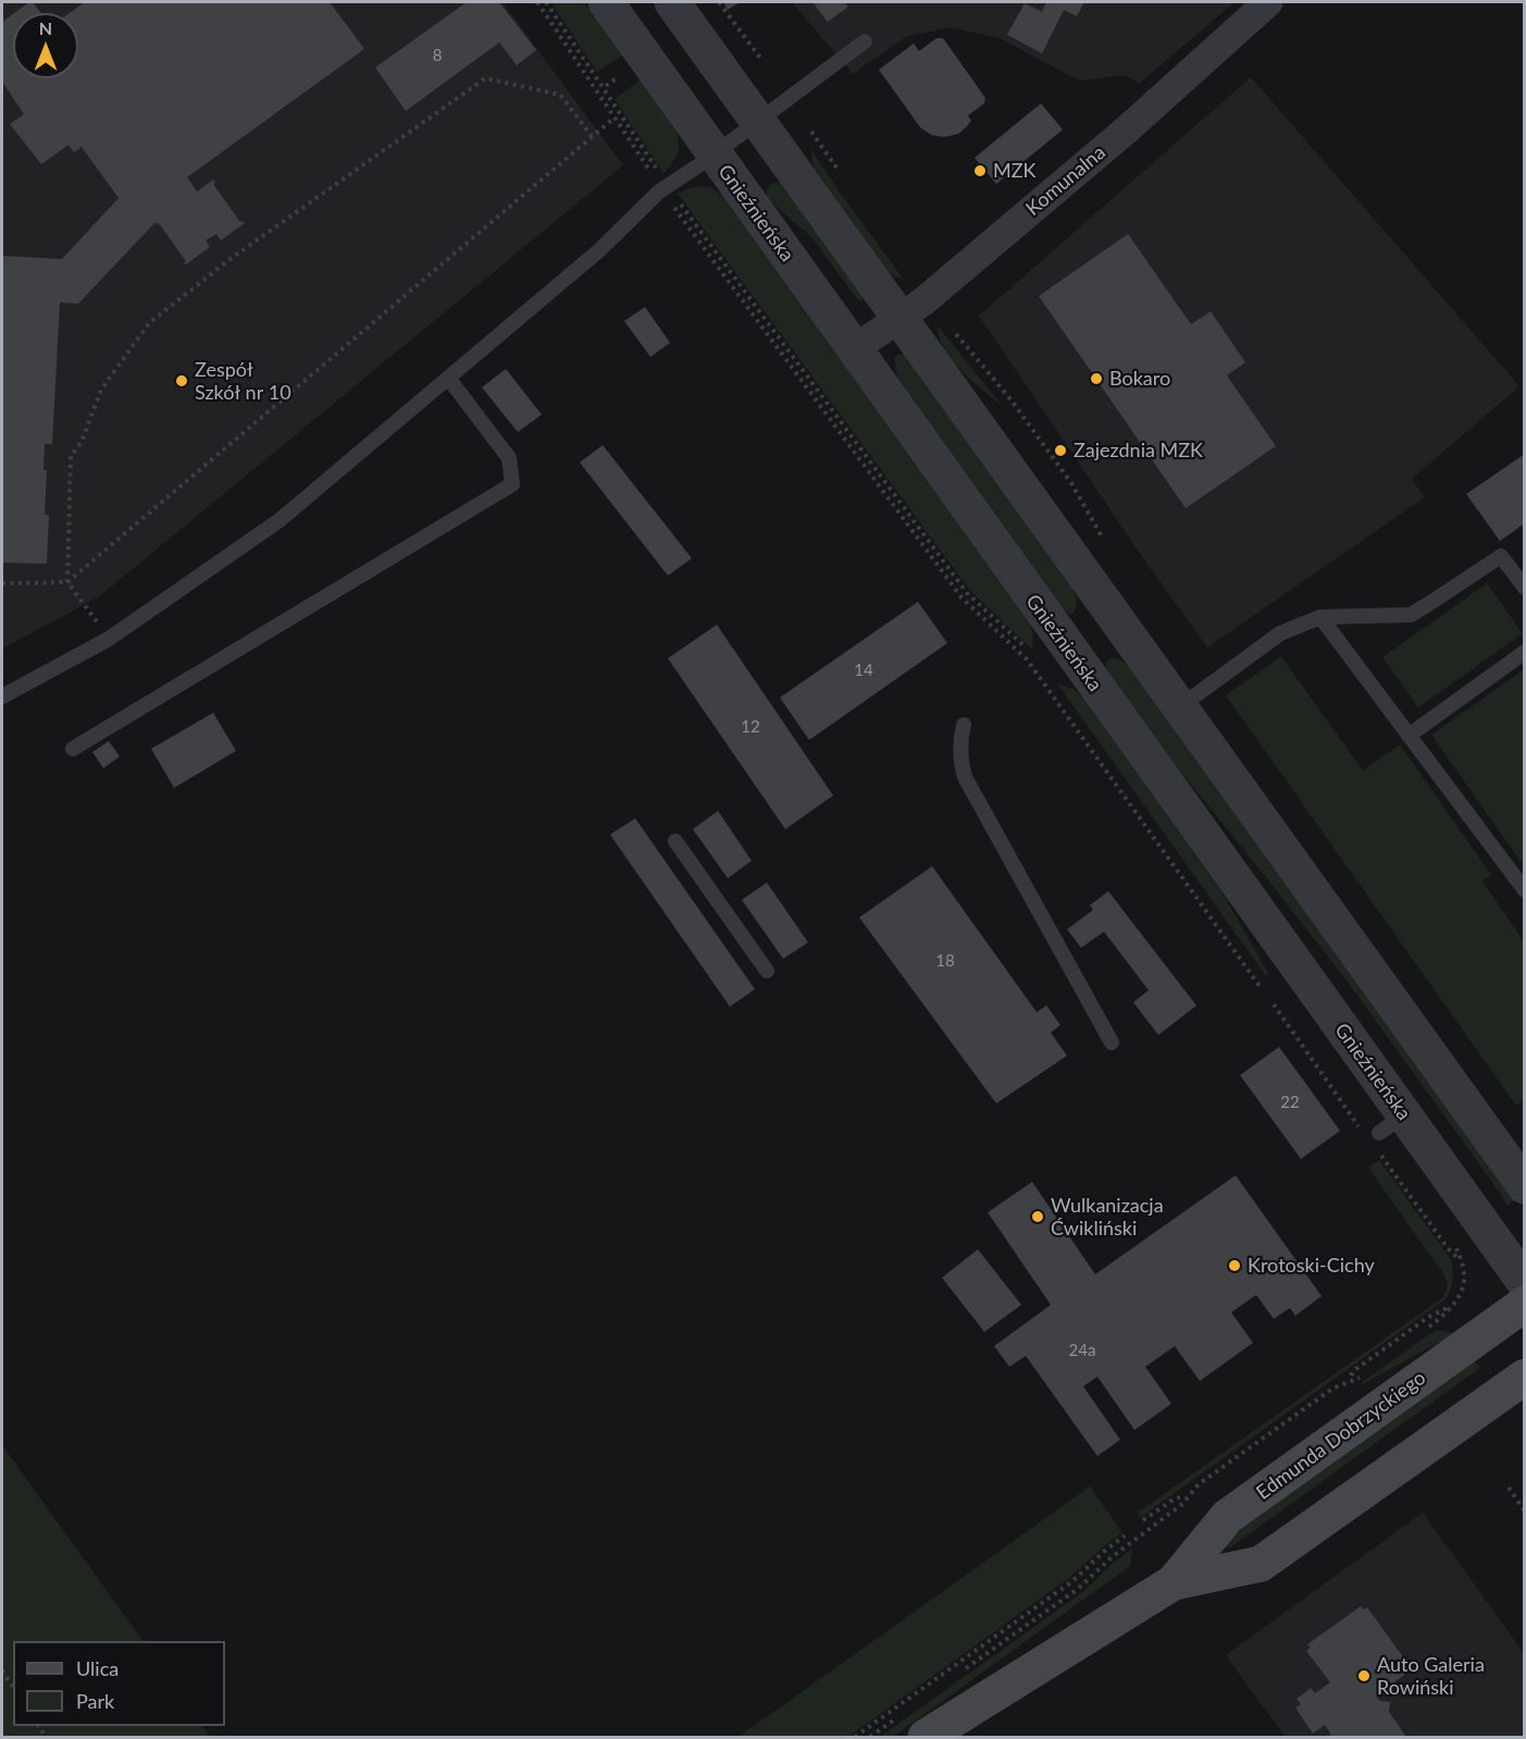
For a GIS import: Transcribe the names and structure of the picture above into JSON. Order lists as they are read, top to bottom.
{
  "streets": {
    "main road": ["Edmunda Dobrzyckiego"],
    "street": ["Komunalna", "Gnieźnieńska"]
  },
  "crossings": [
    ["Komunalna", "Gnieźnieńska"]
  ],
  "places": [
    "MZK",
    "Bokaro",
    "Zespół Szkół nr 10",
    "Zajezdnia MZK",
    "Wulkanizacja Ćwikliński",
    "Krotoski-Cichy",
    "Auto Galeria Rowiński"
  ],
  "house_numbers": [
    "8",
    "14",
    "12",
    "18",
    "22",
    "24a"
  ],
  "legend": ["Ulica", "Park"],
  "north": "top"
}
